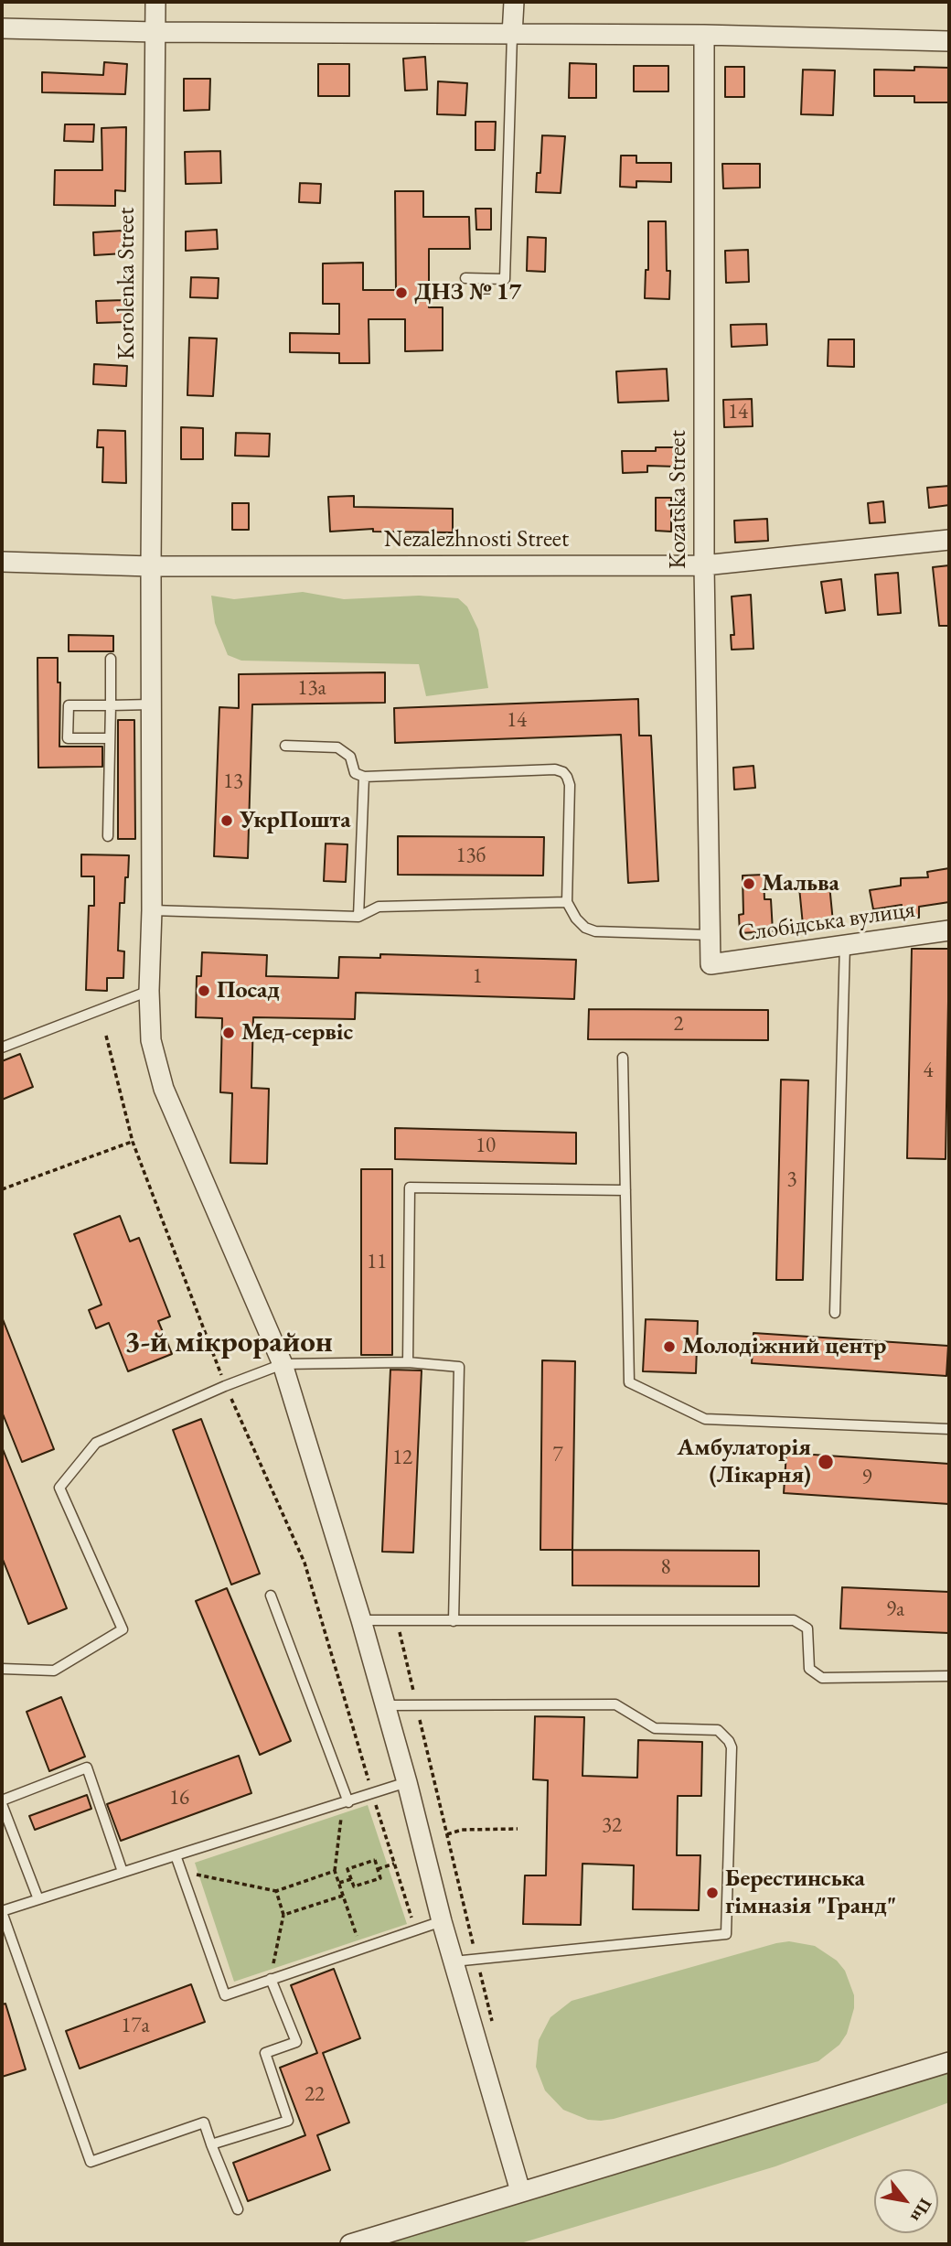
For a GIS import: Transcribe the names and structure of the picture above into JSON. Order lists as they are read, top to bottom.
{
  "streets": {
    "street": [
      "Korolenka Street",
      "Kozatska Street",
      "Nezalezhnosti Street",
      "Слобідська вулиця"
    ]
  },
  "crossings": [
    ["Korolenka Street", "Nezalezhnosti Street"],
    ["Kozatska Street", "Nezalezhnosti Street"],
    ["Kozatska Street", "Слобідська вулиця"]
  ],
  "districts": ["3-й мікрорайон"],
  "places": [
    "ДНЗ № 17",
    "УкрПошта",
    "Мальва",
    "Посад",
    "Мед-сервіс",
    "Молодіжний центр",
    "Амбулаторія (Лікарня)",
    "Берестинська гімназія \"Гранд\""
  ],
  "house_numbers": [
    "14",
    "13а",
    "14",
    "13",
    "13б",
    "1",
    "2",
    "4",
    "10",
    "3",
    "11",
    "7",
    "12",
    "9",
    "8",
    "9а",
    "16",
    "32",
    "17а",
    "22"
  ],
  "north": "bottom right"
}
